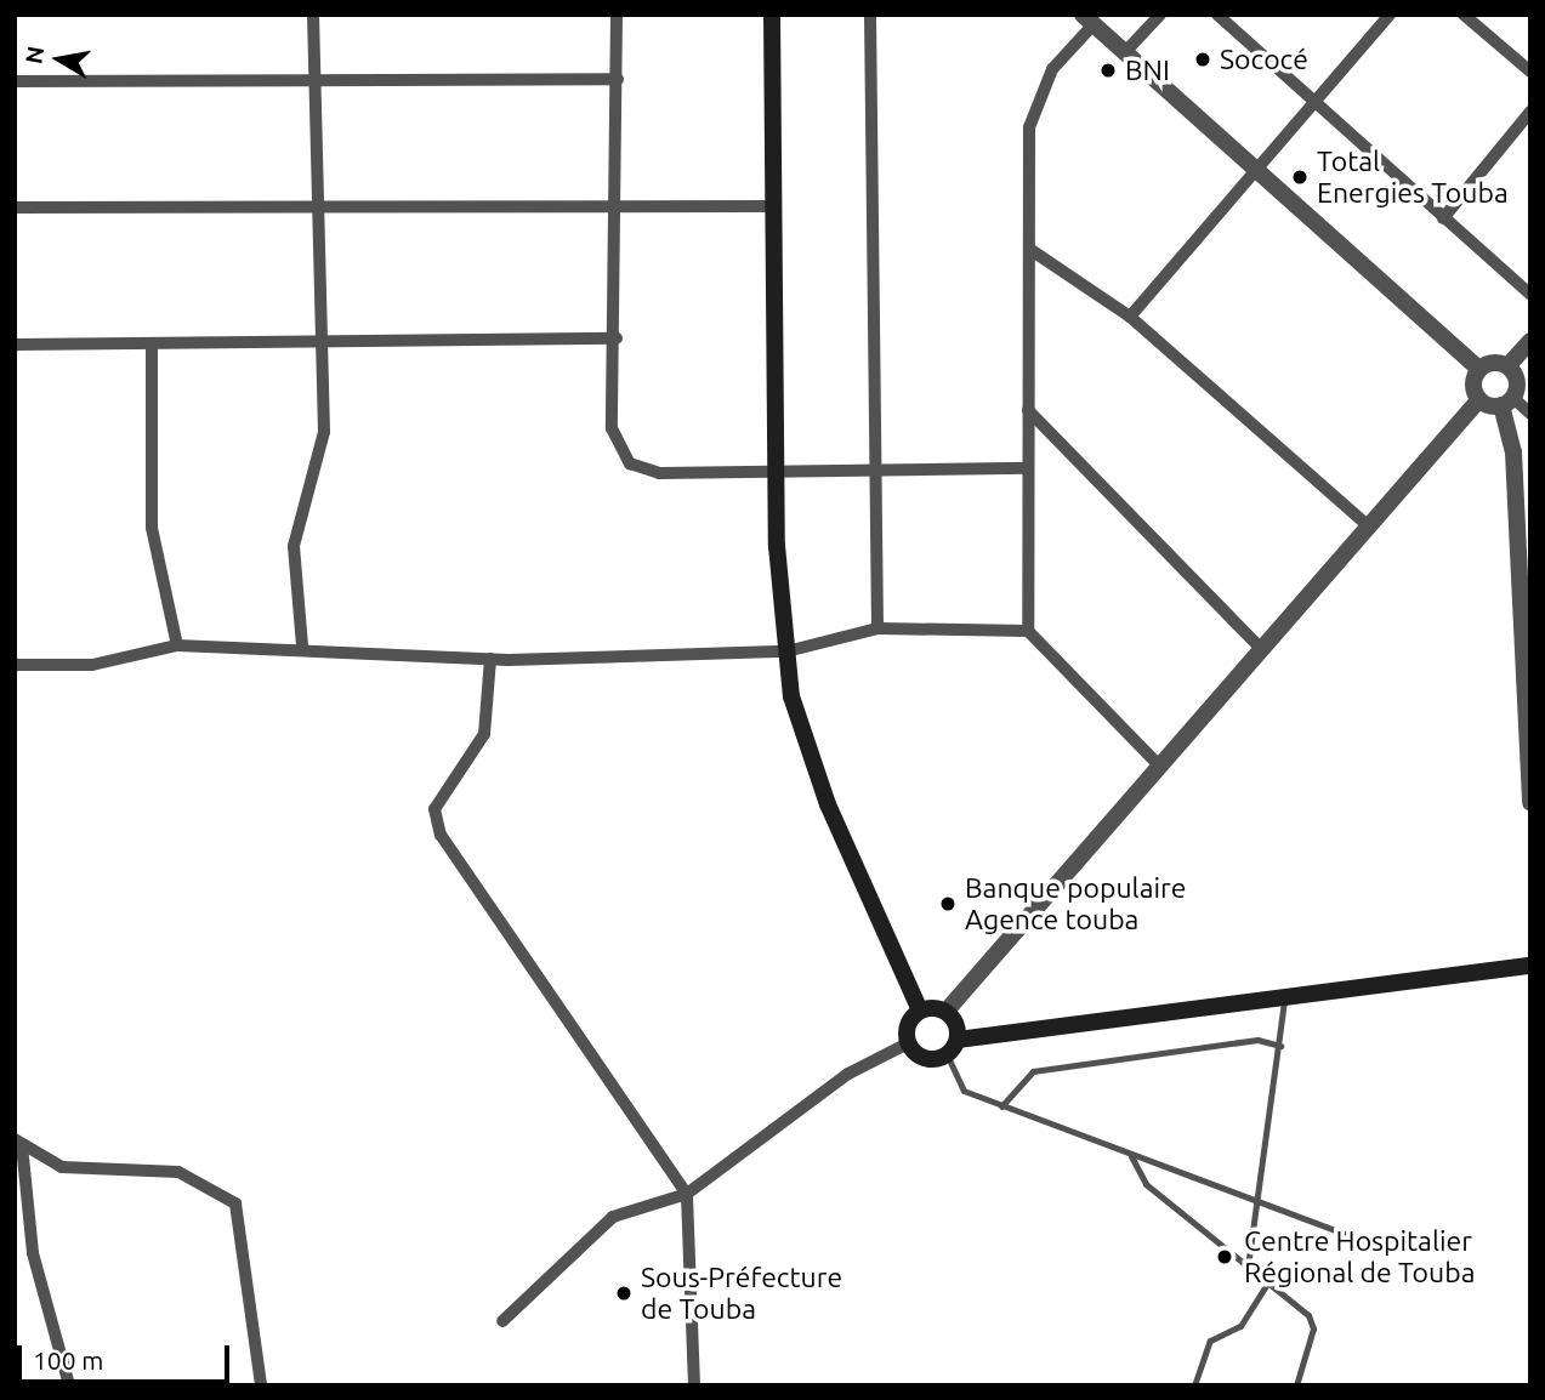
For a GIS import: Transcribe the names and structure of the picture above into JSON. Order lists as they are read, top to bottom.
{
  "places": [
    "Sococé",
    "BNI",
    "Total Energies Touba",
    "Banque populaire Agence touba",
    "Centre Hospitalier Régional de Touba",
    "Sous-Préfecture de Touba"
  ],
  "scale_bar": "100 m",
  "north": "left"
}
